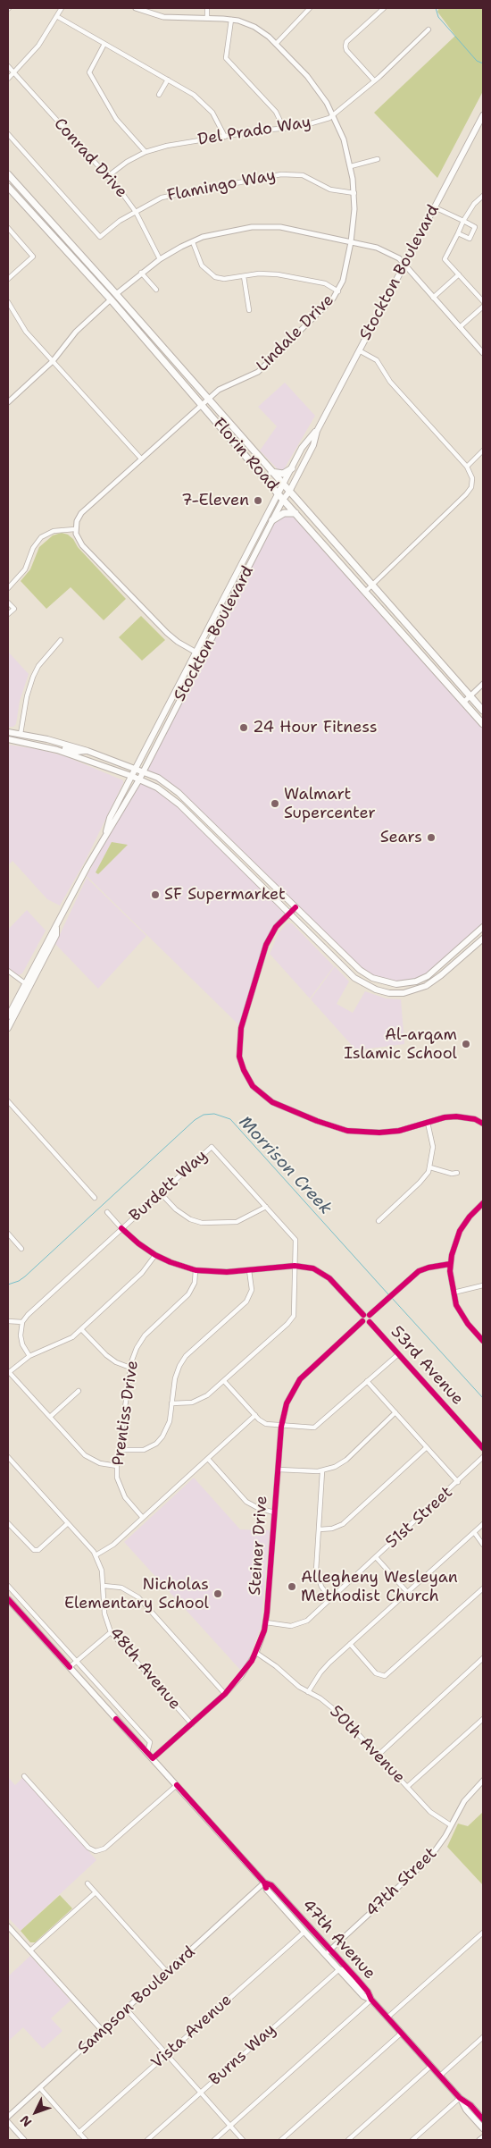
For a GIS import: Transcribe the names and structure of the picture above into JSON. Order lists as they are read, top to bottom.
{
  "streets": {
    "main road": ["Stockton Boulevard", "Florin Road", "47th Avenue"],
    "street": [
      "Del Prado Way",
      "Conrad Drive",
      "Flamingo Way",
      "Lindale Drive",
      "Burdett Way",
      "53rd Avenue",
      "Prentiss Drive",
      "51st Street",
      "Steiner Drive",
      "48th Avenue",
      "50th Avenue",
      "47th Street",
      "Sampson Boulevard",
      "Vista Avenue",
      "Burns Way"
    ]
  },
  "crossings": [
    ["Del Prado Way", "Conrad Drive"],
    ["Del Prado Way", "Lindale Drive"],
    ["Conrad Drive", "Flamingo Way"],
    ["Flamingo Way", "Lindale Drive"],
    ["Stockton Boulevard", "Florin Road"],
    ["Lindale Drive", "Florin Road"],
    ["51st Street", "Steiner Drive"],
    ["Steiner Drive", "48th Avenue"],
    ["Steiner Drive", "50th Avenue"],
    ["Steiner Drive", "47th Avenue"],
    ["50th Avenue", "47th Street"],
    ["47th Street", "47th Avenue"],
    ["47th Avenue", "Sampson Boulevard"],
    ["47th Avenue", "Vista Avenue"],
    ["47th Avenue", "Burns Way"]
  ],
  "water": ["Morrison Creek"],
  "places": [
    "7-Eleven",
    "24 Hour Fitness",
    "Walmart Supercenter",
    "Sears",
    "SF Supermarket",
    "Al-arqam Islamic School",
    "Allegheny Wesleyan Methodist Church",
    "Nicholas Elementary School"
  ],
  "north": "bottom left"
}
